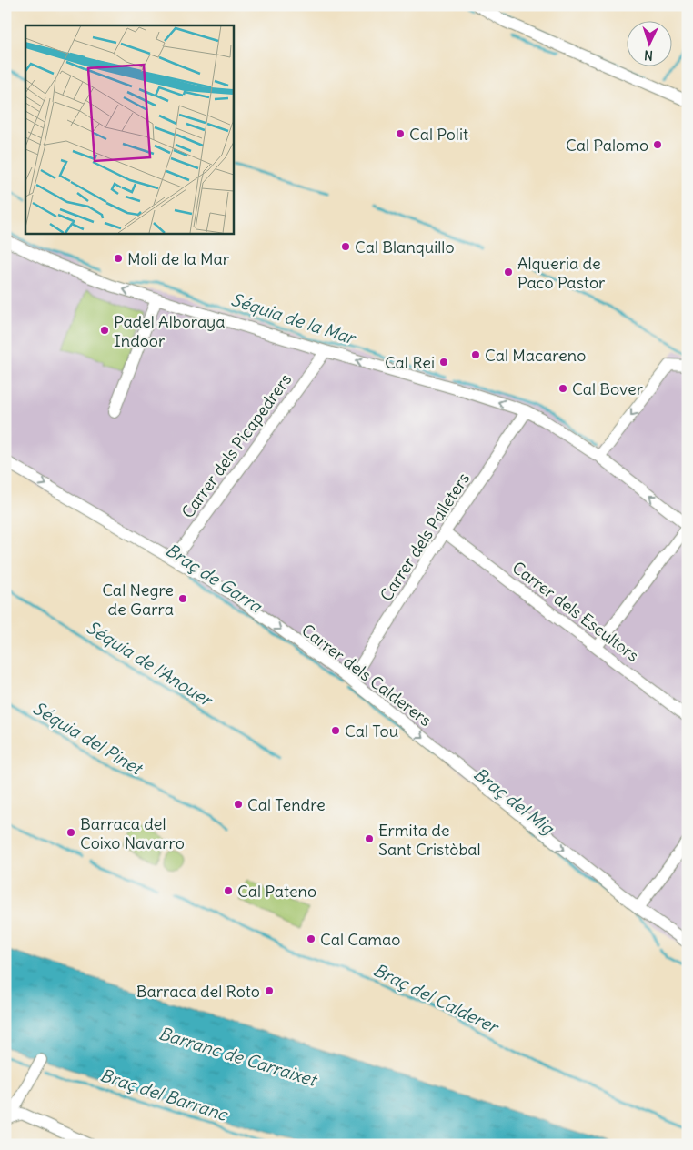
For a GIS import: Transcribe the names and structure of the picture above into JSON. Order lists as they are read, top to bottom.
{
  "streets": {
    "street": [
      "Carrer dels Picapedrers",
      "Carrer dels Palleters",
      "Carrer dels Escultors",
      "Carrer dels Calderers"
    ]
  },
  "crossings": [
    ["Carrer dels Picapedrers", "Carrer dels Calderers"],
    ["Carrer dels Palleters", "Carrer dels Escultors"],
    ["Carrer dels Palleters", "Carrer dels Calderers"]
  ],
  "one_way": ["Carrer dels Calderers"],
  "water": [
    "Séquia de la Mar",
    "Braç de Garra",
    "Séquia de l'Anouer",
    "Séquia del Pinet",
    "Braç del Mig",
    "Braç del Calderer",
    "Barranc de Carraixet",
    "Braç del Barranc"
  ],
  "places": [
    "Cal Polit",
    "Cal Palomo",
    "Cal Blanquillo",
    "Molí de la Mar",
    "Alqueria de Paco Pastor",
    "Padel Alboraya Indoor",
    "Cal Macareno",
    "Cal Rei",
    "Cal Bover",
    "Cal Negre de Garra",
    "Cal Tou",
    "Cal Tendre",
    "Barraca del Coixo Navarro",
    "Ermita de Sant Cristòbal",
    "Cal Pateno",
    "Cal Camao",
    "Barraca del Roto"
  ],
  "north": "bottom"
}
